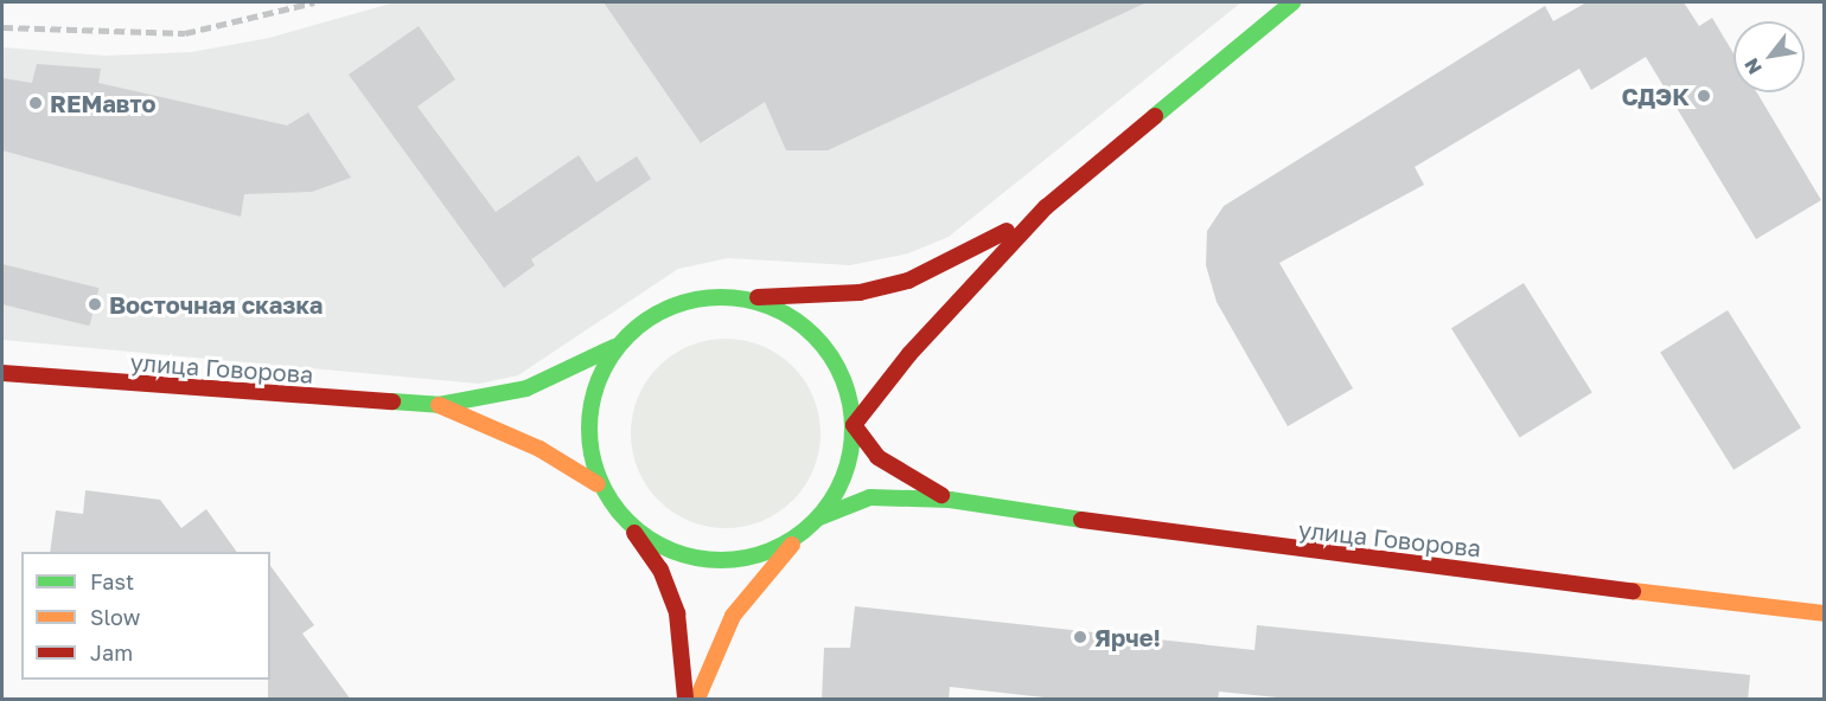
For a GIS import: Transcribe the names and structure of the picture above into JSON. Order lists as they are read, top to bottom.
{
  "streets": {
    "main road": ["улица Говорова"]
  },
  "places": [
    "СДЭК",
    "REMавто",
    "Восточная сказка",
    "Ярче!"
  ],
  "legend": ["Fast", "Slow", "Jam"],
  "north": "bottom left"
}
